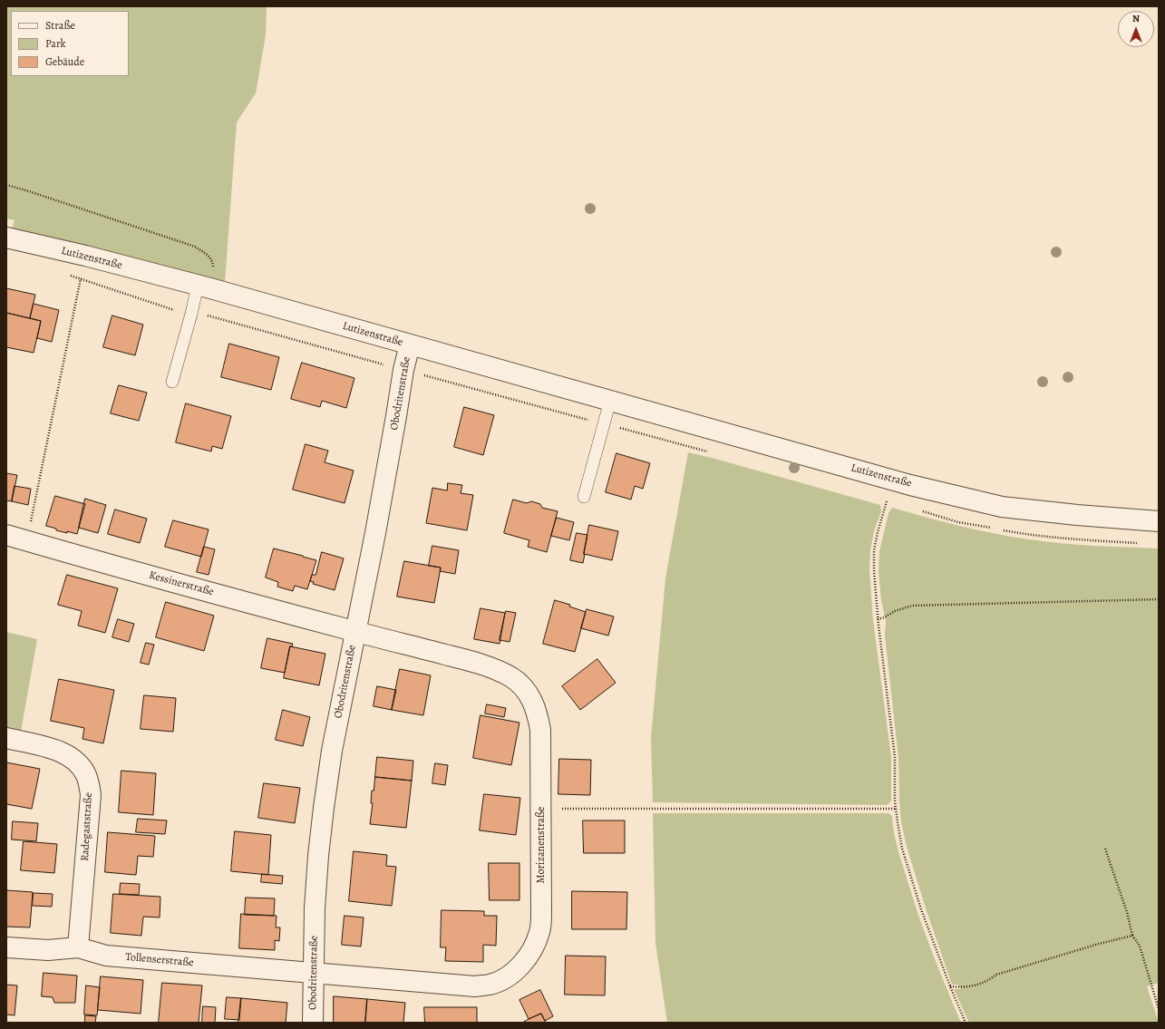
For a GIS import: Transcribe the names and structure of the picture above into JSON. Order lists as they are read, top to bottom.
{
  "streets": {
    "street": [
      "Lutizenstraße",
      "Obodritenstraße",
      "Kessinerstraße",
      "Radegaststraße",
      "Morizanenstraße",
      "Tollenserstraße"
    ]
  },
  "crossings": [
    ["Lutizenstraße", "Obodritenstraße"],
    ["Obodritenstraße", "Kessinerstraße"],
    ["Obodritenstraße", "Morizanenstraße"],
    ["Obodritenstraße", "Tollenserstraße"],
    ["Kessinerstraße", "Morizanenstraße"],
    ["Radegaststraße", "Tollenserstraße"],
    ["Morizanenstraße", "Tollenserstraße"]
  ],
  "legend": ["Straße", "Park", "Gebäude"],
  "north": "top"
}
